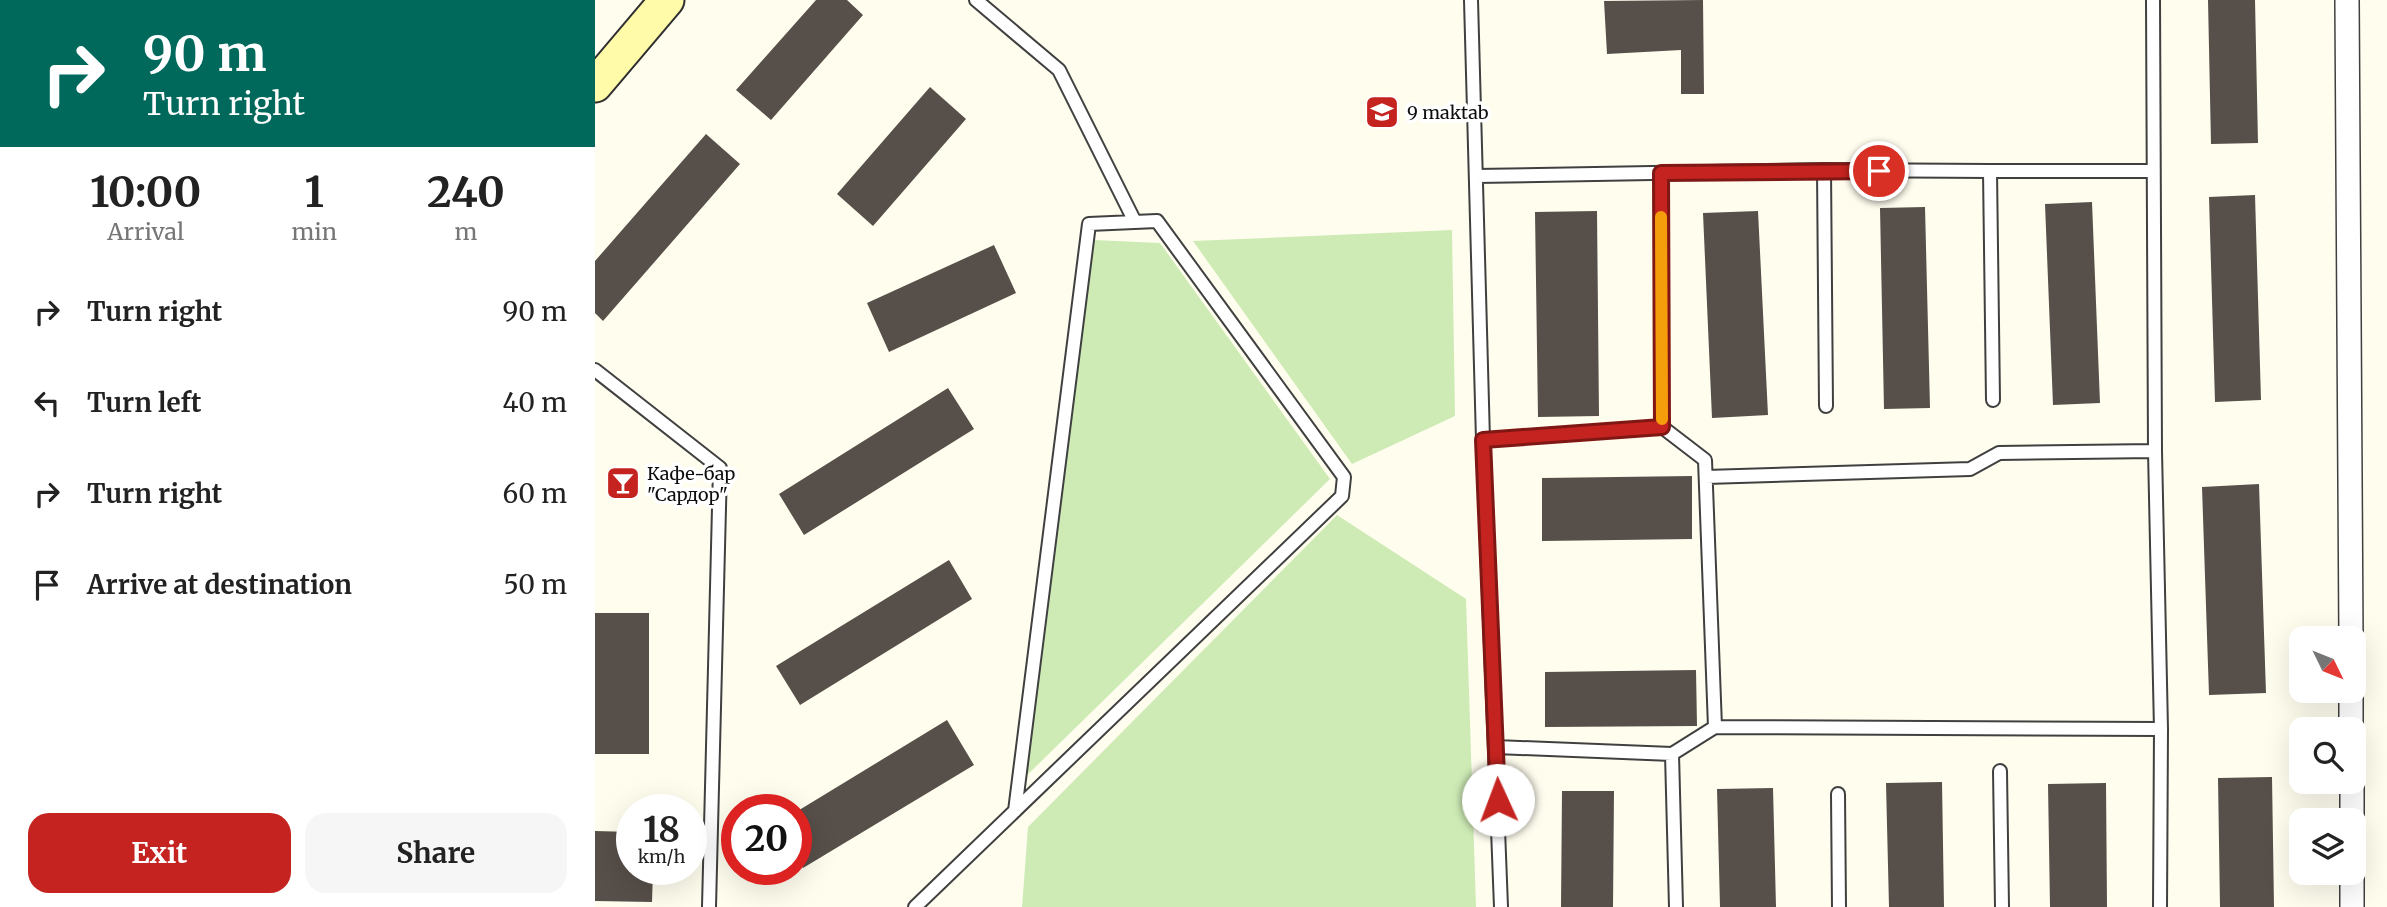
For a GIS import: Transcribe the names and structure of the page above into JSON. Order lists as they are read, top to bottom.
{
  "places": {
    "school or university": ["9 maktab"],
    "bar": ["Кафе-бар \"Сардор\""]
  },
  "north": "bottom right",
  "page": {
    "turn": ["90 m", "Turn right"],
    "eta": [
      "10:00",
      "Arrival",
      "1",
      "min",
      "240",
      "m"
    ],
    "list": [
      {
        "name": "Turn right",
        "value": "90 m"
      },
      {
        "name": "Turn left",
        "value": "40 m"
      },
      {
        "name": "Turn right",
        "value": "60 m"
      },
      {
        "name": "Arrive at destination",
        "value": "50 m"
      }
    ],
    "speed": "18 km/h",
    "limit": "20",
    "buttons": ["Exit", "Share"]
  }
}
